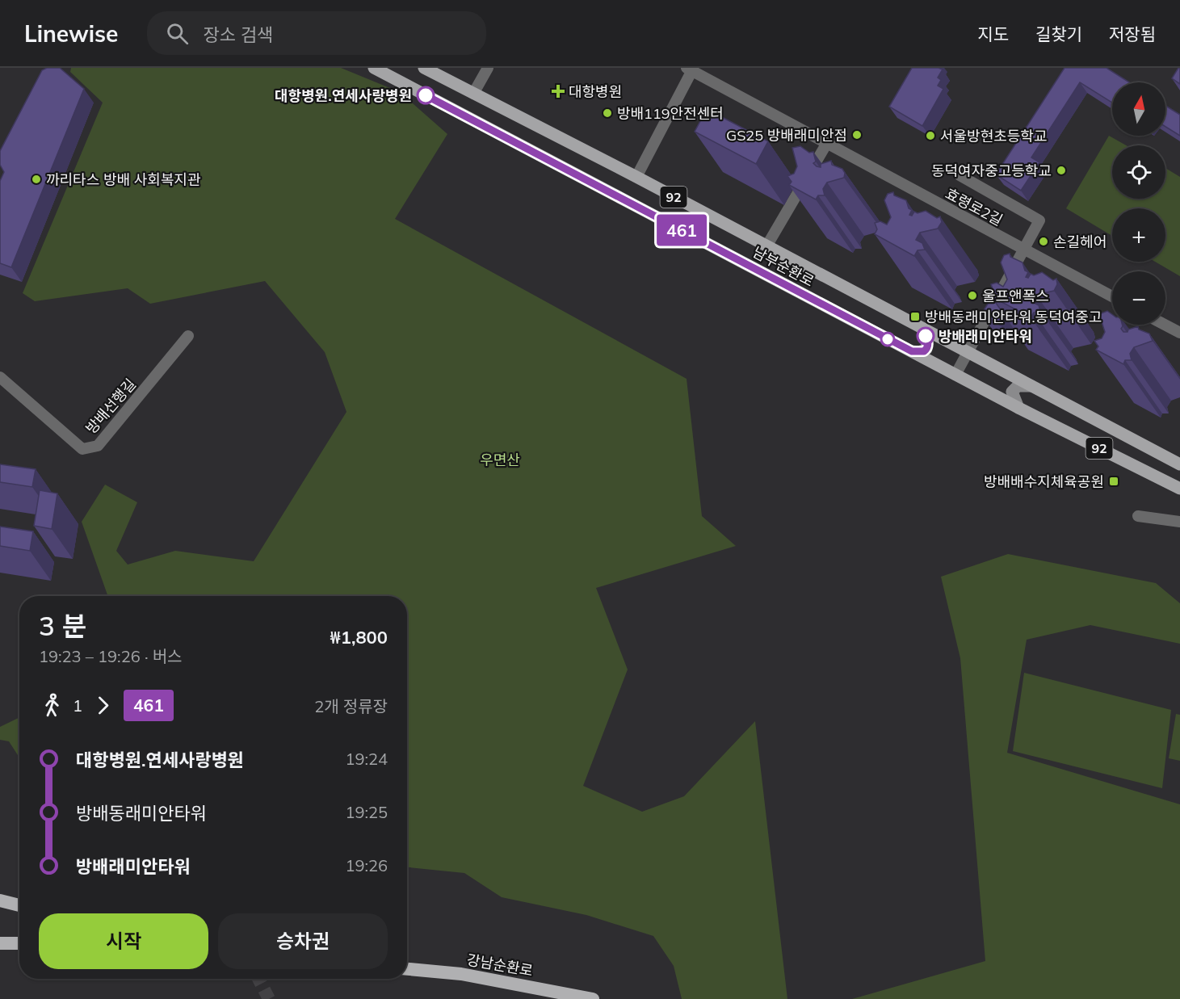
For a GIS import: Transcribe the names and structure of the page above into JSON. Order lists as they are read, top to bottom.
{
  "streets": {
    "highway": ["강남순환로"],
    "main road": ["92", "남부순환로"],
    "street": ["효령로2길", "방배선행길"]
  },
  "parks": ["우면산"],
  "places": {
    "health": ["대항병원"],
    "other": [
      "대항병원.연세사랑병원",
      "방배119안전센터",
      "GS25 방배래미안점",
      "서울방현초등학교",
      "동덕여자중고등학교",
      "까리타스 방배 사회복지관",
      "손길헤어",
      "울프앤폭스",
      "방배래미안타워"
    ],
    "transit": ["방배동래미안타워.동덕여중고", "방배배수지체육공원"]
  },
  "lines": ["bus line 461"],
  "north": "top",
  "page": {
    "header": "Linewise",
    "search": "장소 검색",
    "nav": ["지도", "길찾기", "저장됨"],
    "on_map": "461",
    "map_buttons": ["+", "−"],
    "heading": ["3 분", "19:23 – 19:26 · 버스", "₩1,800"],
    "legs": ["1", "461", "2개 정류장"],
    "list": [
      {
        "name": "대항병원.연세사랑병원",
        "value": "19:24"
      },
      {
        "name": "방배동래미안타워",
        "value": "19:25"
      },
      {
        "name": "방배래미안타워",
        "value": "19:26"
      }
    ],
    "buttons": ["시작", "승차권"]
  }
}
